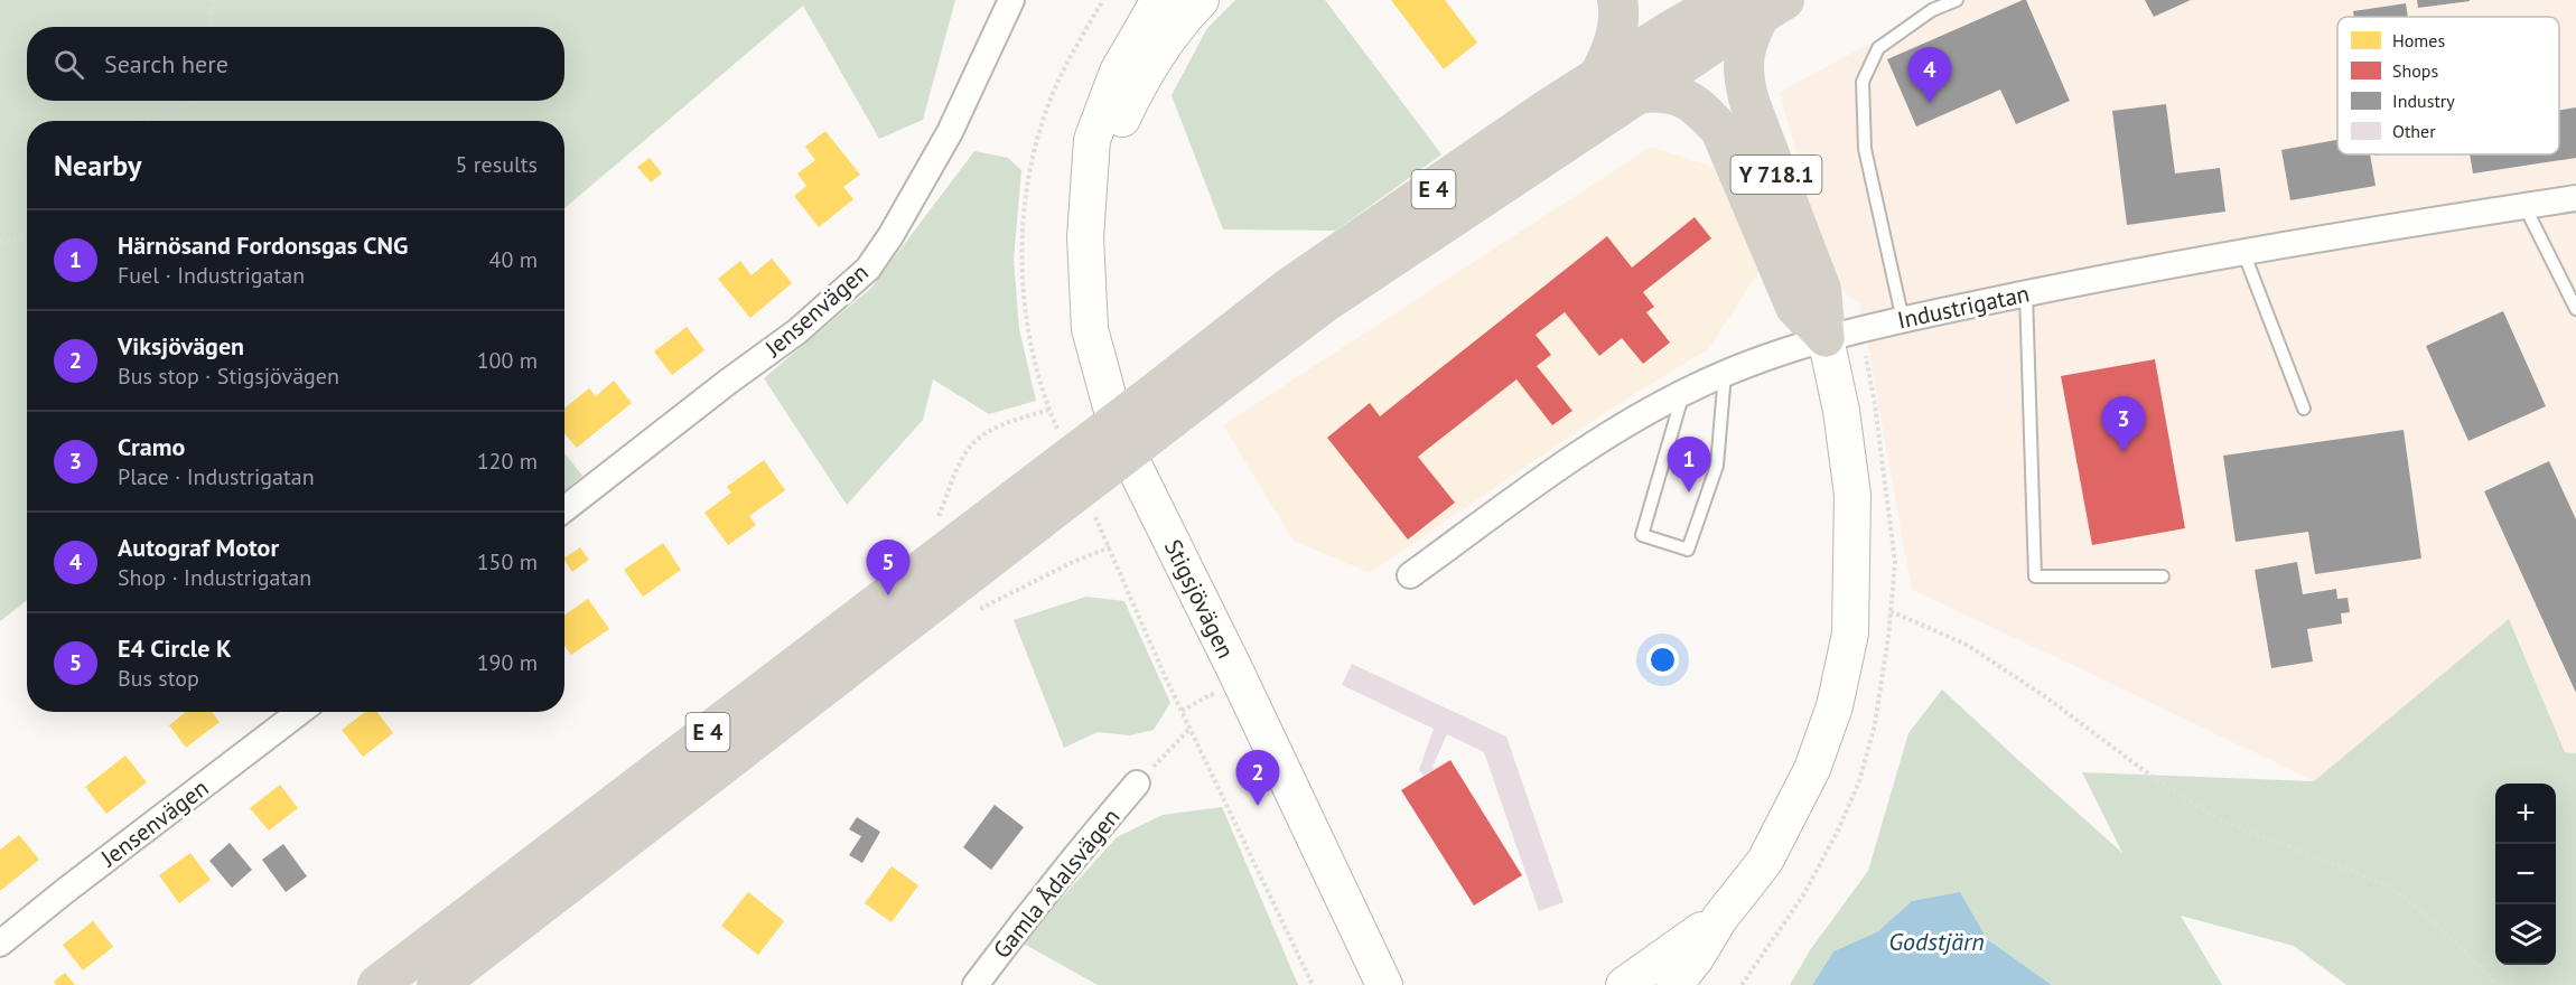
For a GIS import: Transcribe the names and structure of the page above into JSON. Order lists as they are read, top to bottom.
{
  "streets": {
    "highway": ["Y 718.1", "E 4"],
    "main road": ["Stigsjövägen"],
    "street": ["Industrigatan", "Jensenvägen", "Gamla Ådalsvägen"]
  },
  "crossings": [
    ["Y 718.1", "E 4"],
    ["Y 718.1", "Industrigatan"]
  ],
  "water": ["Godstjärn"],
  "legend": [
    "Homes",
    "Shops",
    "Industry",
    "Other"
  ],
  "page": {
    "search": "Search here",
    "pins": [
      "4",
      "3",
      "1",
      "5",
      "2"
    ],
    "heading": ["Nearby", "5 results"],
    "list": [
      {
        "mark": "1",
        "name": "Härnösand Fordonsgas CNG",
        "note": "Fuel · Industrigatan",
        "value": "40 m"
      },
      {
        "mark": "2",
        "name": "Viksjövägen",
        "note": "Bus stop · Stigsjövägen",
        "value": "100 m"
      },
      {
        "mark": "3",
        "name": "Cramo",
        "note": "Place · Industrigatan",
        "value": "120 m"
      },
      {
        "mark": "4",
        "name": "Autograf Motor",
        "note": "Shop · Industrigatan",
        "value": "150 m"
      },
      {
        "mark": "5",
        "name": "E4 Circle K",
        "note": "Bus stop",
        "value": "190 m"
      }
    ],
    "map_buttons": ["+", "−"]
  }
}
